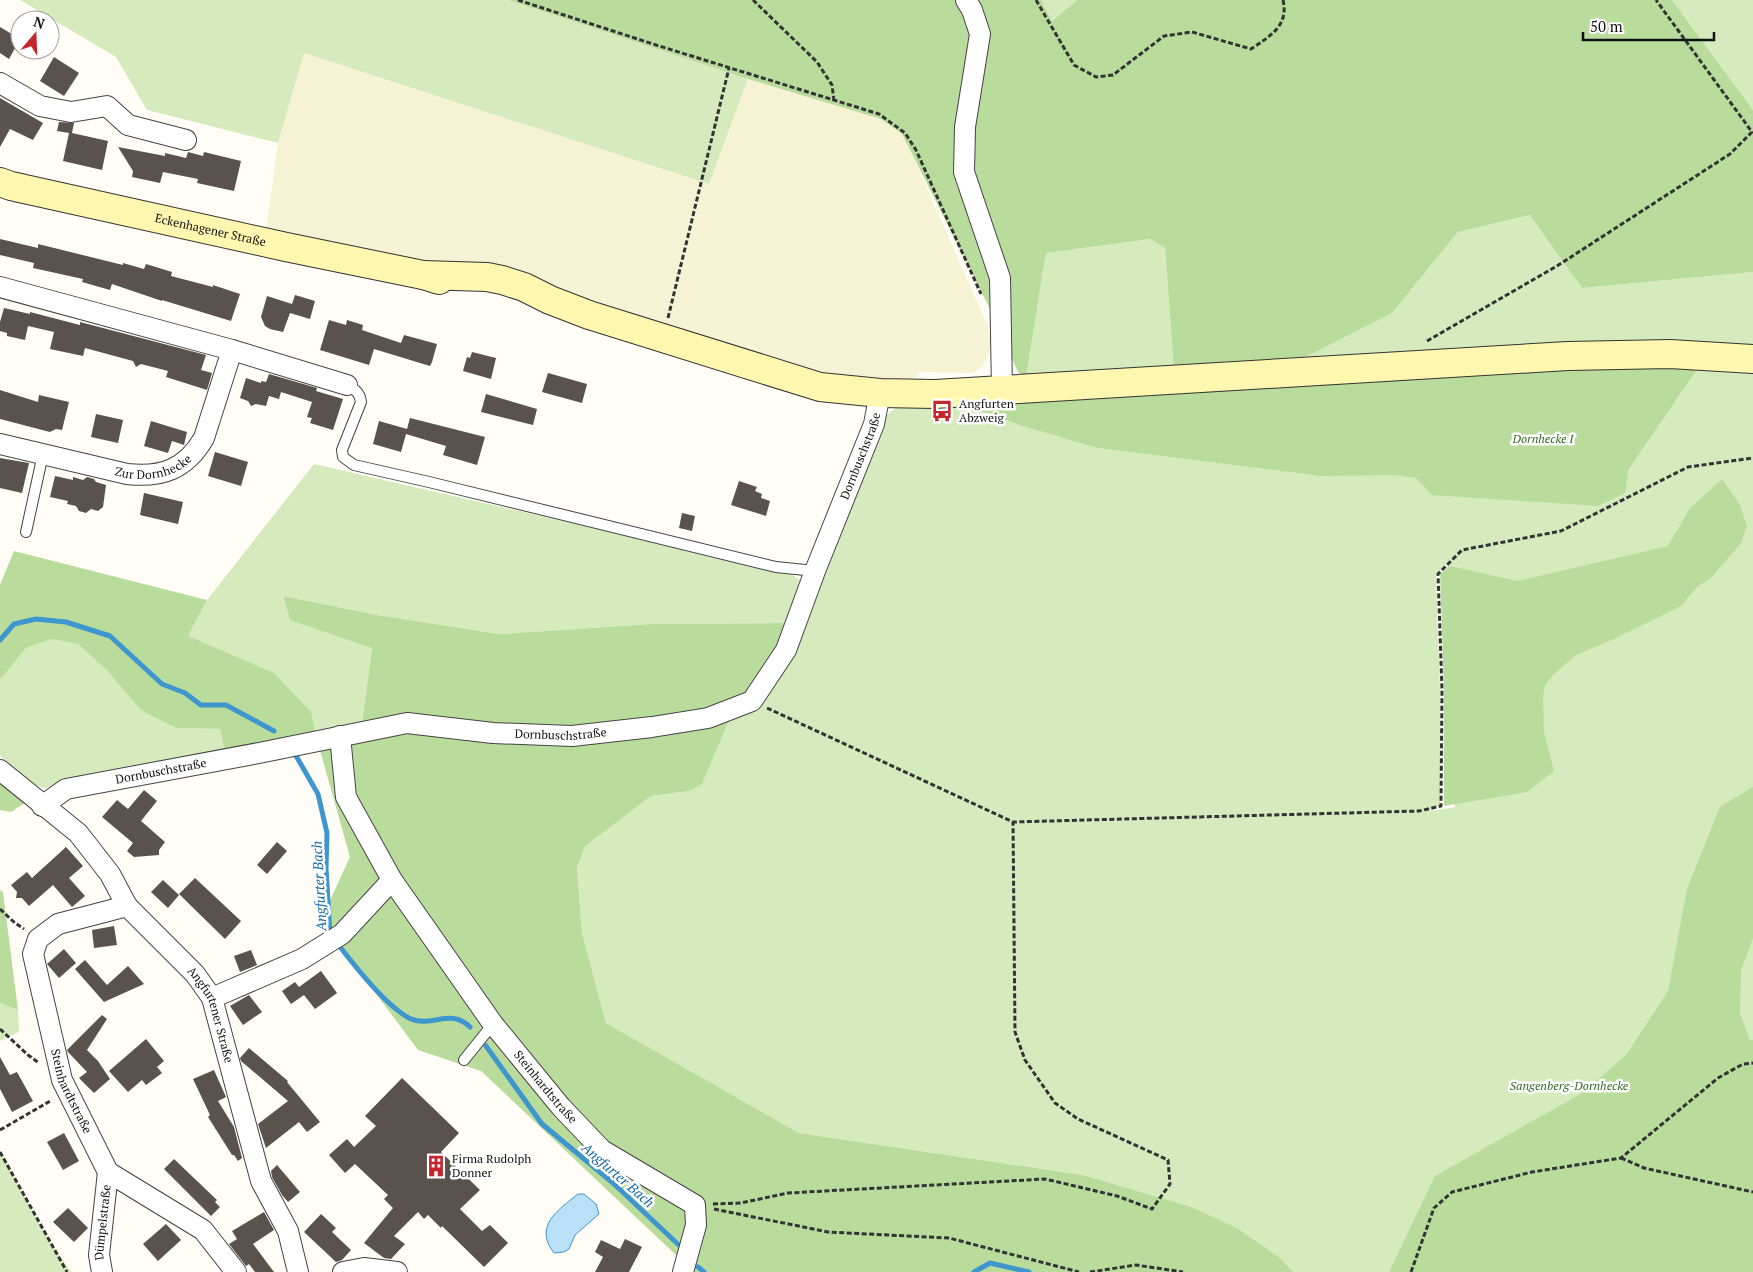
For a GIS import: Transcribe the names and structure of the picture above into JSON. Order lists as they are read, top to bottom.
{
  "streets": {
    "main road": ["Eckenhagener Straße"],
    "street": [
      "Dornbuschstraße",
      "Zur Dornhecke",
      "Angfurtener Straße",
      "Steinhardtstraße",
      "Dümpelstraße"
    ]
  },
  "crossings": [
    ["Eckenhagener Straße", "Dornbuschstraße"],
    ["Dornbuschstraße", "Angfurtener Straße"],
    ["Dornbuschstraße", "Steinhardtstraße"],
    ["Steinhardtstraße", "Dümpelstraße"]
  ],
  "water": ["Angfurter Bach"],
  "parks": ["Dornhecke I", "Sangenberg-Dornhecke"],
  "places": {
    "bus stop": ["Angfurten Abzweig"],
    "building": ["Firma Rudolph Donner"]
  },
  "scale_bar": "50 m",
  "north": "top"
}
